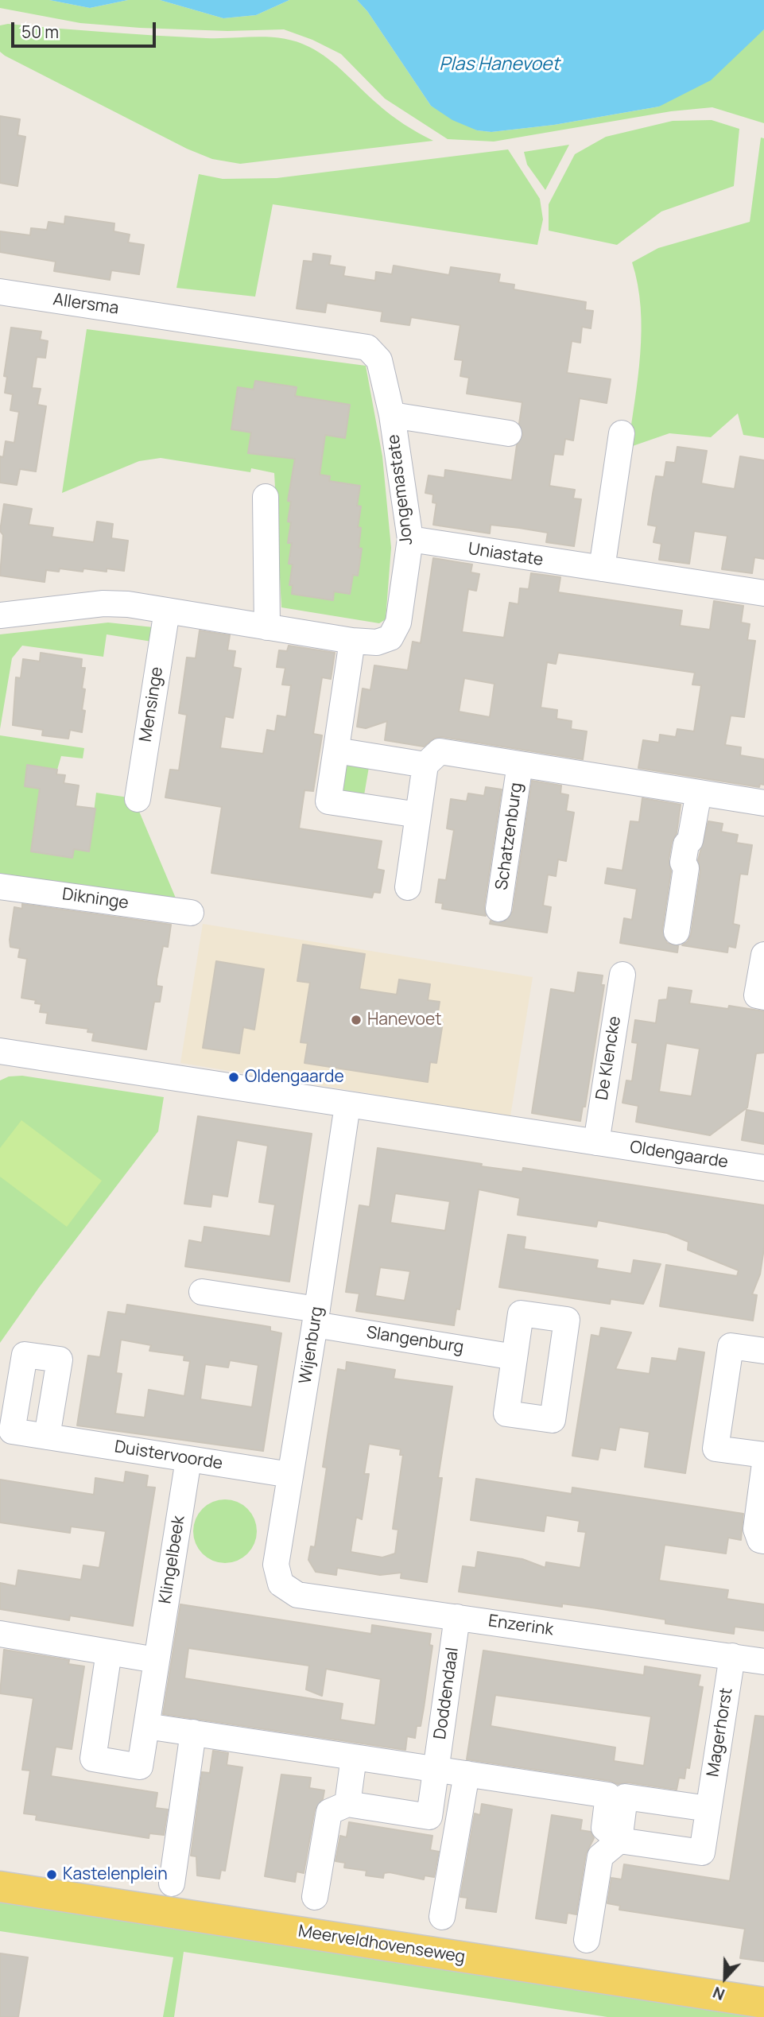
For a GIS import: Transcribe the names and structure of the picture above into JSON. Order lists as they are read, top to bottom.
{
  "streets": {
    "main road": ["Meerveldhovenseweg"],
    "street": [
      "Allersma",
      "Jongemastate",
      "Uniastate",
      "Mensinge",
      "Schatzenburg",
      "Dikninge",
      "De Klencke",
      "Oldengaarde",
      "Slangenburg",
      "Wijenburg",
      "Duistervoorde",
      "Klingelbeek",
      "Enzerink",
      "Doddendaal",
      "Magerhorst"
    ]
  },
  "crossings": [
    ["Allersma", "Jongemastate"],
    ["Jongemastate", "Uniastate"],
    ["Jongemastate", "Mensinge"],
    ["De Klencke", "Oldengaarde"],
    ["Oldengaarde", "Wijenburg"],
    ["Slangenburg", "Wijenburg"],
    ["Wijenburg", "Duistervoorde"],
    ["Wijenburg", "Enzerink"],
    ["Duistervoorde", "Klingelbeek"],
    ["Enzerink", "Doddendaal"],
    ["Enzerink", "Magerhorst"]
  ],
  "water": ["Plas Hanevoet"],
  "places": ["Hanevoet", "Oldengaarde", "Kastelenplein"],
  "scale_bar": "50 m",
  "north": "bottom"
}
